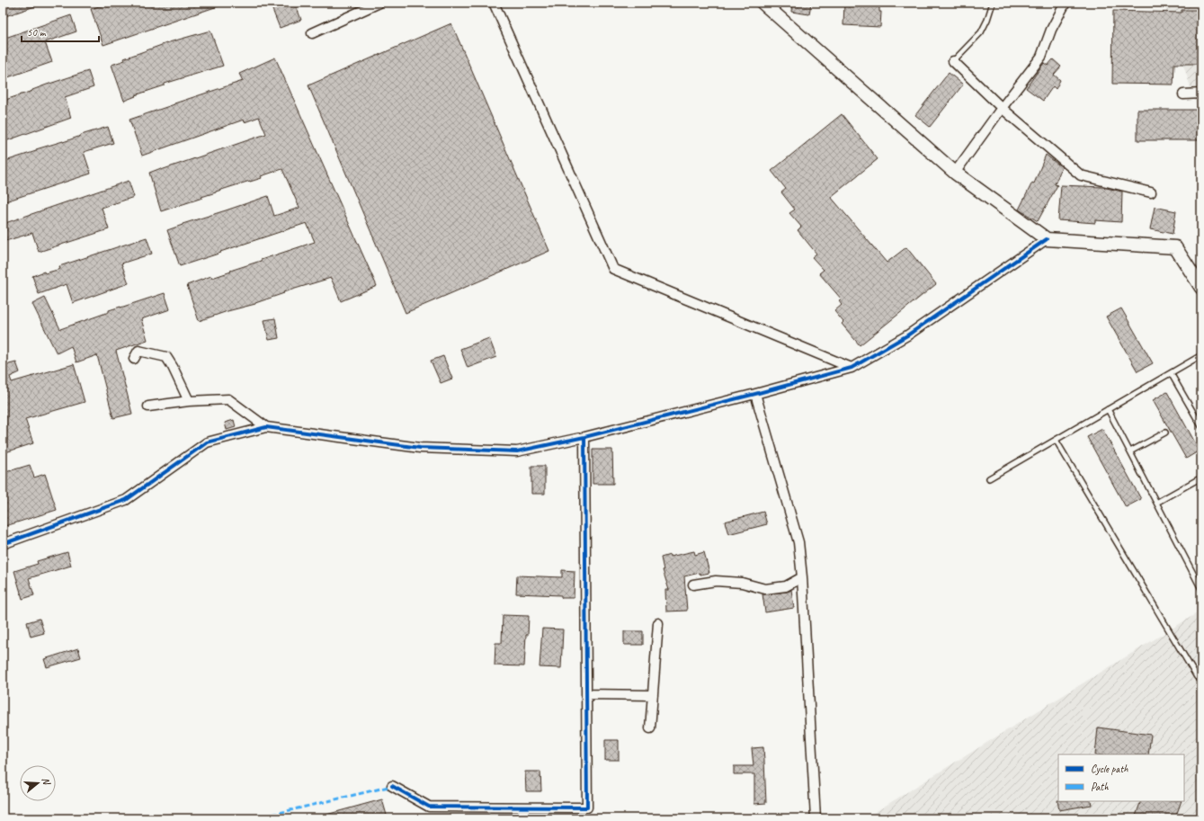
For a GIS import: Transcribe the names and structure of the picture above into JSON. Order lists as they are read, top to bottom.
{
  "legend": ["Cycle path", "Path"],
  "scale_bar": "50 m",
  "north": "right"
}
